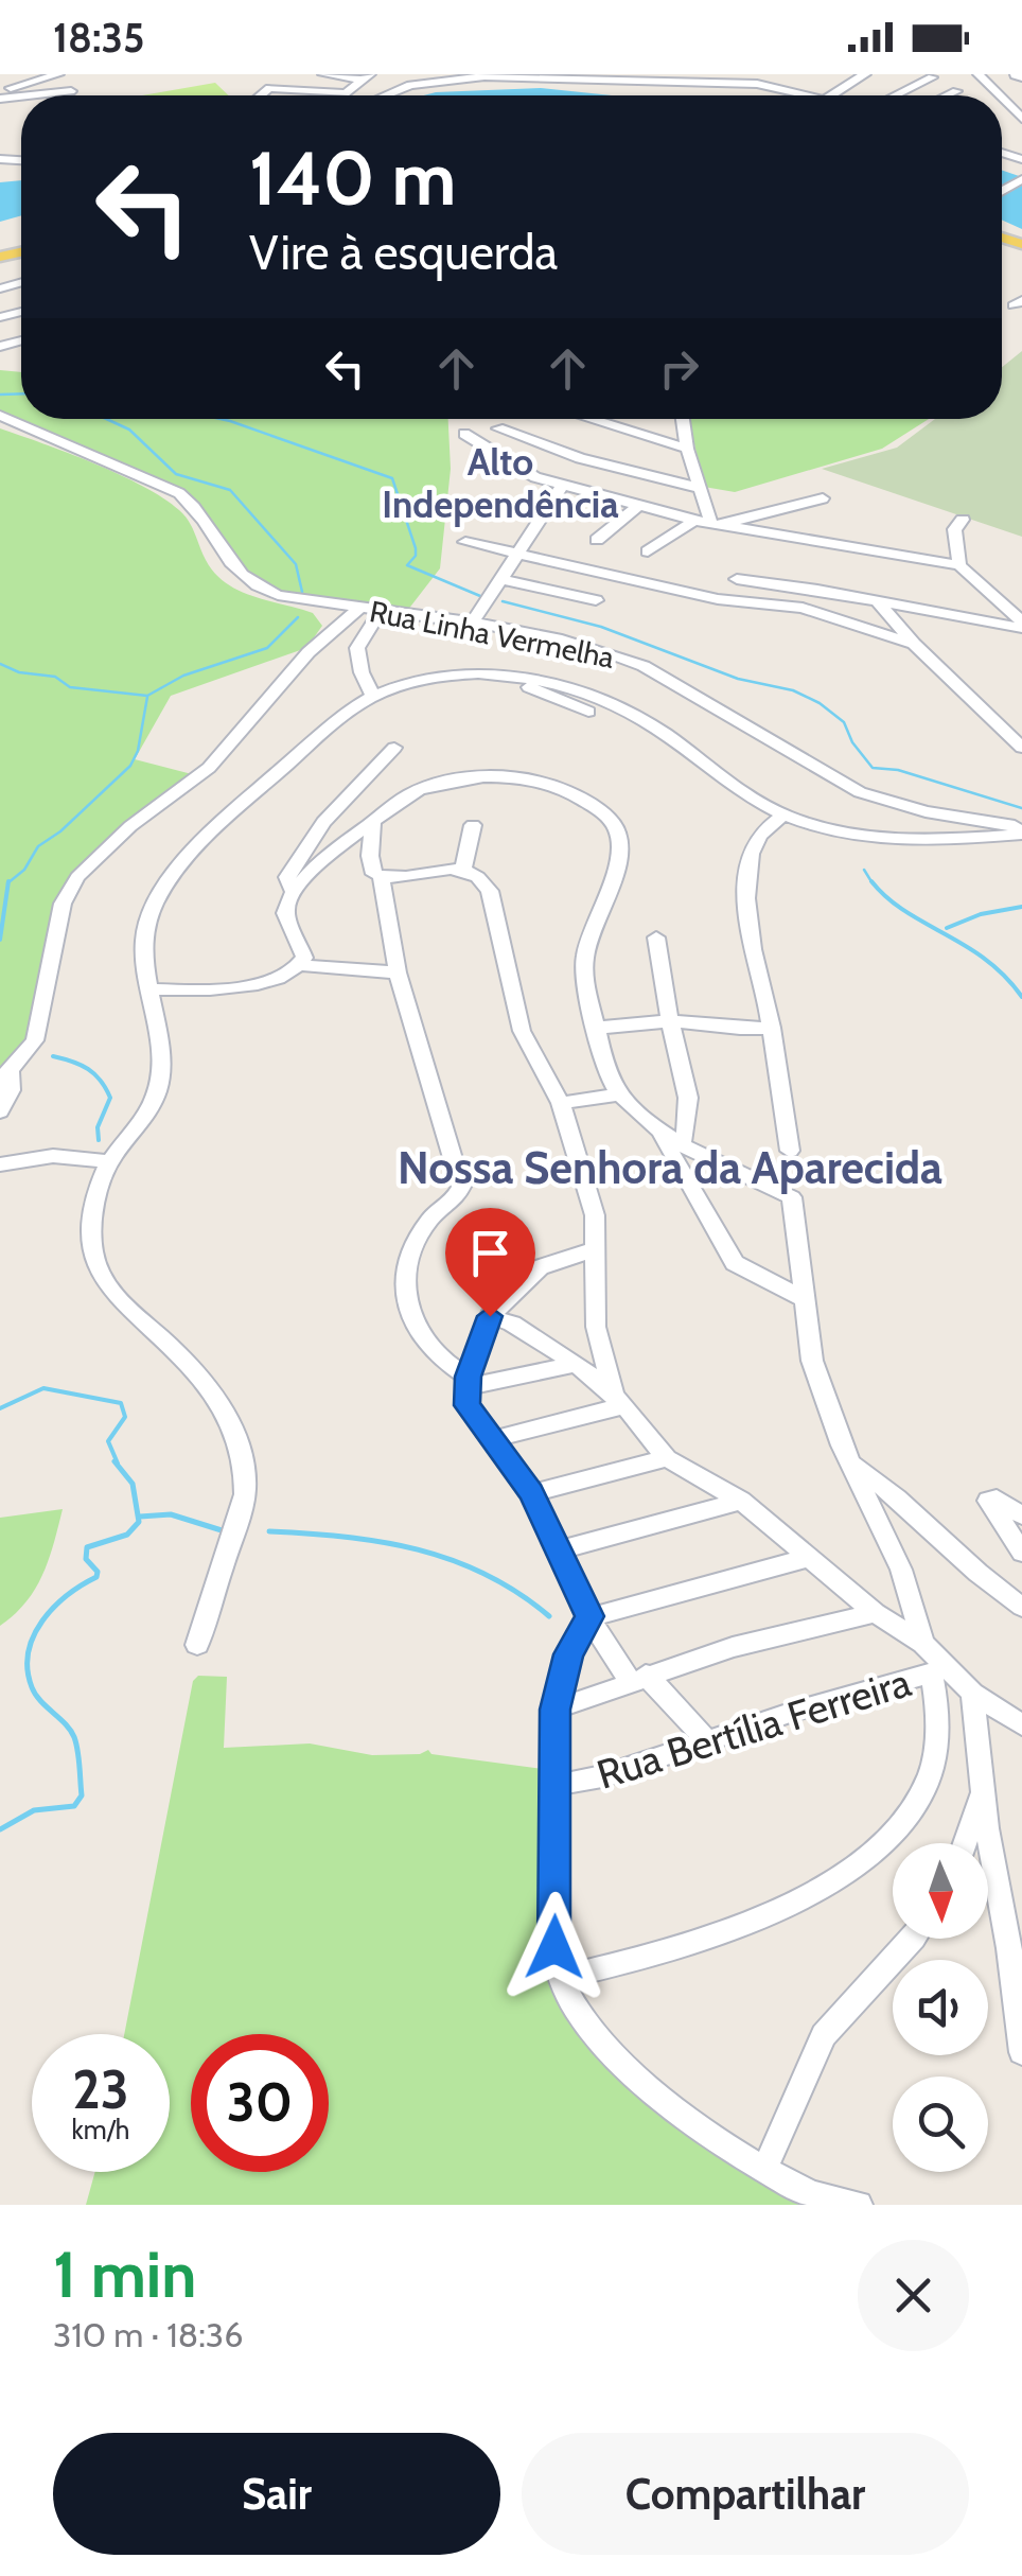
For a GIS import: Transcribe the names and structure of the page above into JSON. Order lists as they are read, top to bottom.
{
  "streets": {
    "street": ["Rua Linha Vermelha", "Rua Bertília Ferreira"]
  },
  "districts": ["Alto Independência", "Nossa Senhora da Aparecida"],
  "north": "bottom",
  "page": {
    "status": "18:35",
    "turn": ["140 m", "Vire à esquerda"],
    "speed": "23 km/h",
    "limit": "30",
    "heading": ["1 min", "310 m · 18:36"],
    "buttons": ["Sair", "Compartilhar"]
  }
}
